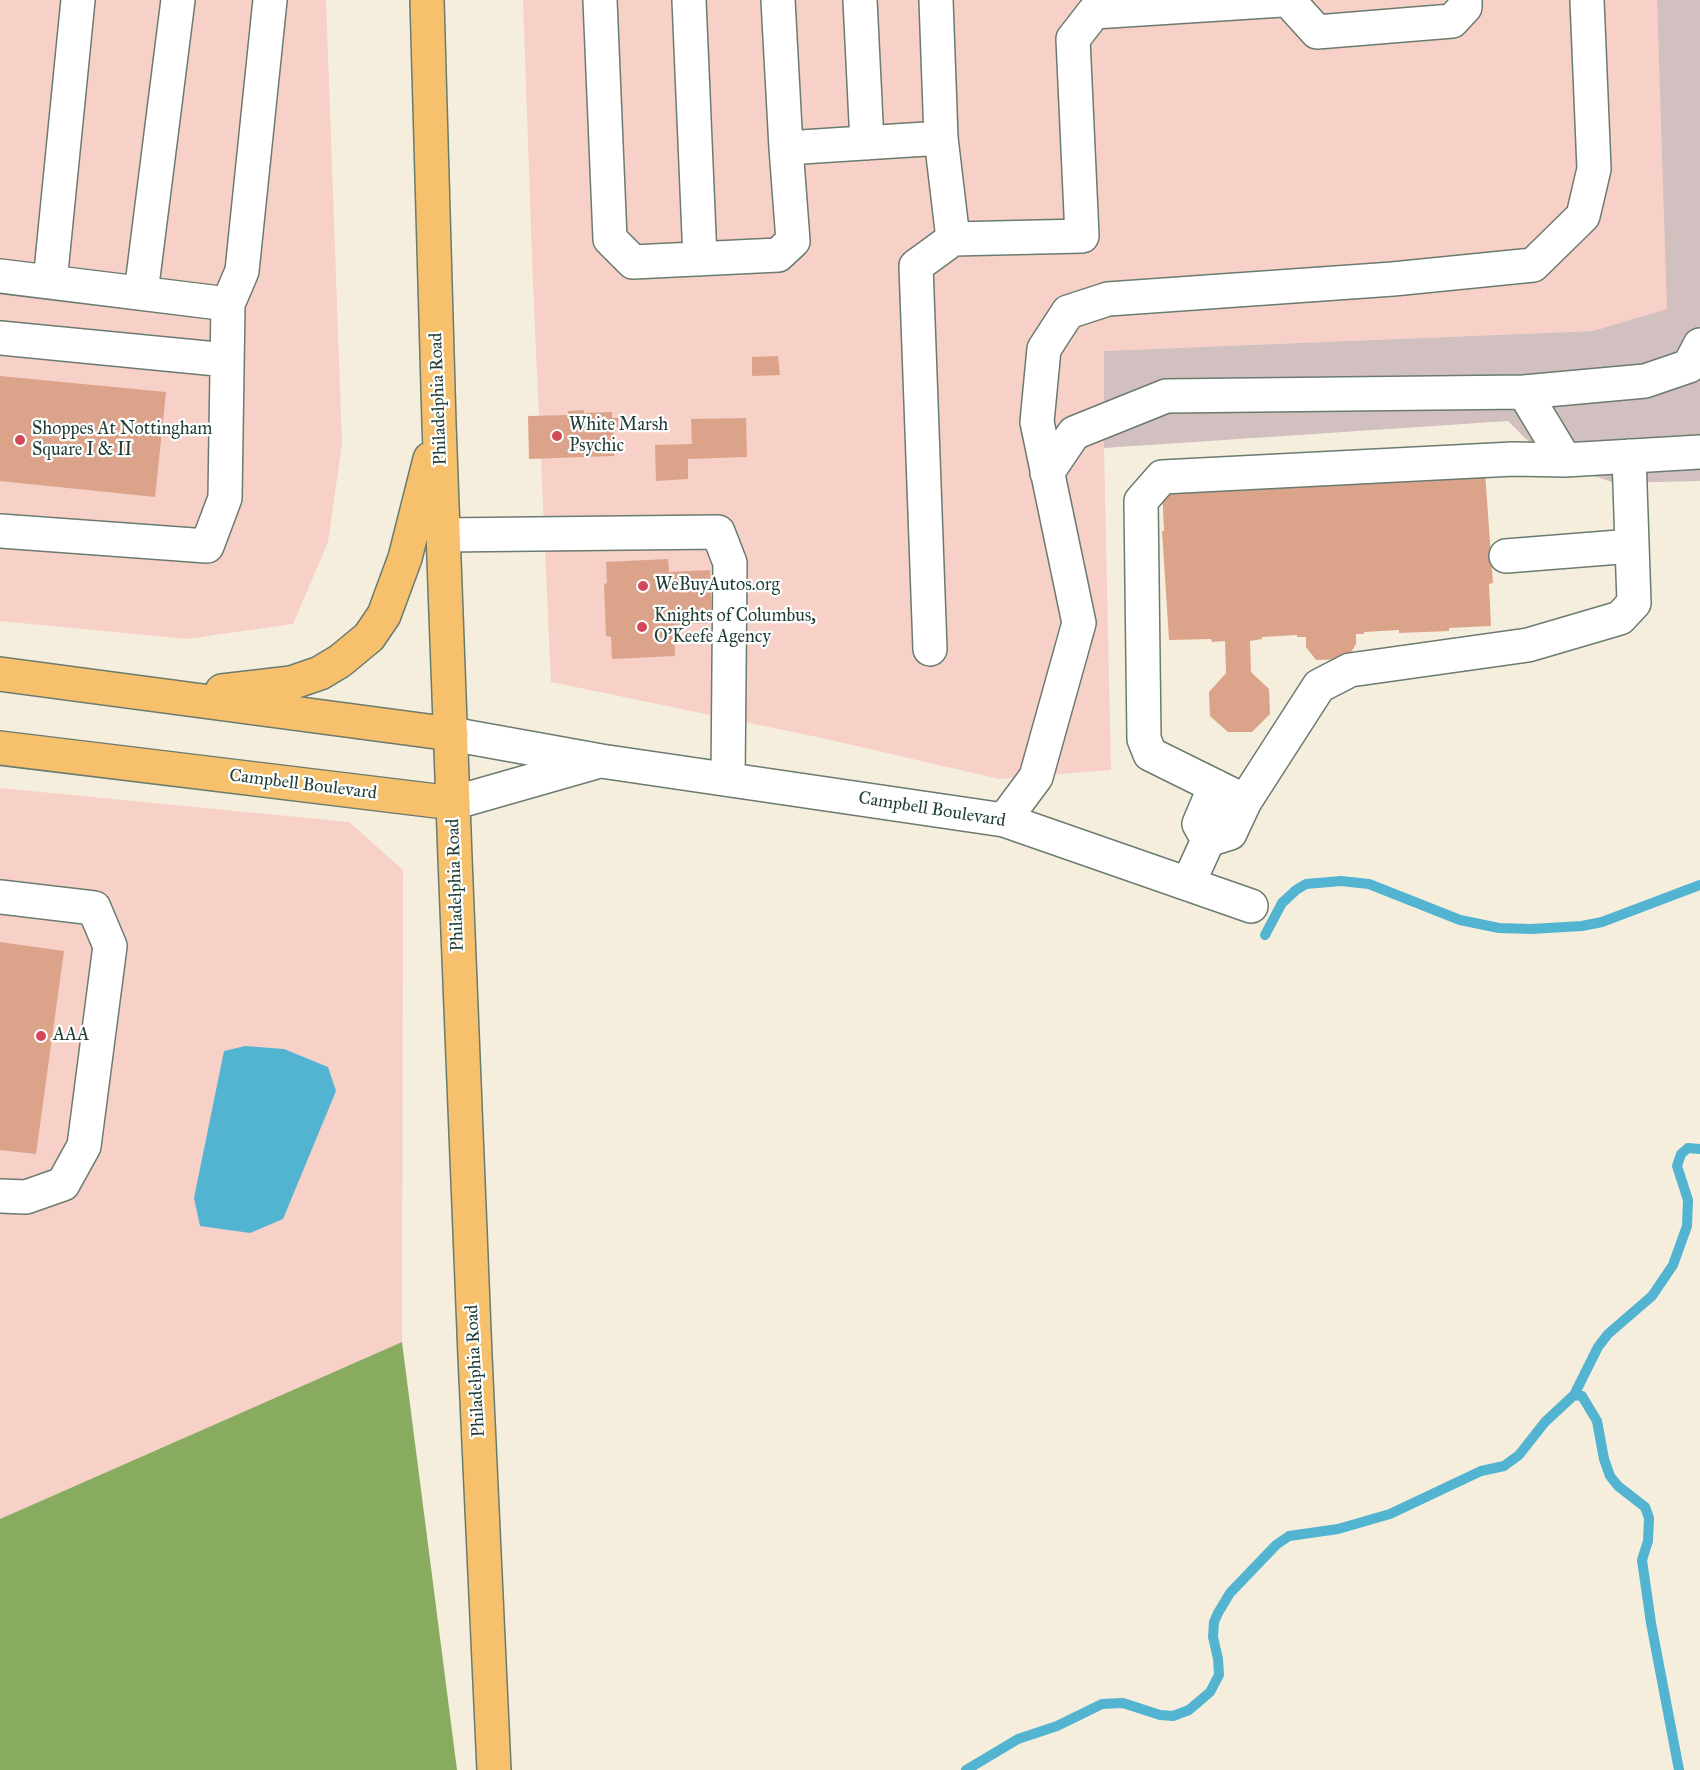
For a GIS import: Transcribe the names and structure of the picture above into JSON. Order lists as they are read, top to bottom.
{
  "streets": {
    "main road": ["Philadelphia Road", "Campbell Boulevard"]
  },
  "crossings": [
    ["Philadelphia Road", "Campbell Boulevard"]
  ],
  "places": [
    "White Marsh Psychic",
    "Shoppes At Nottingham Square I & II",
    "WeBuyAutos.org",
    "Knights of Columbus, O'Keefe Agency",
    "AAA"
  ]
}
